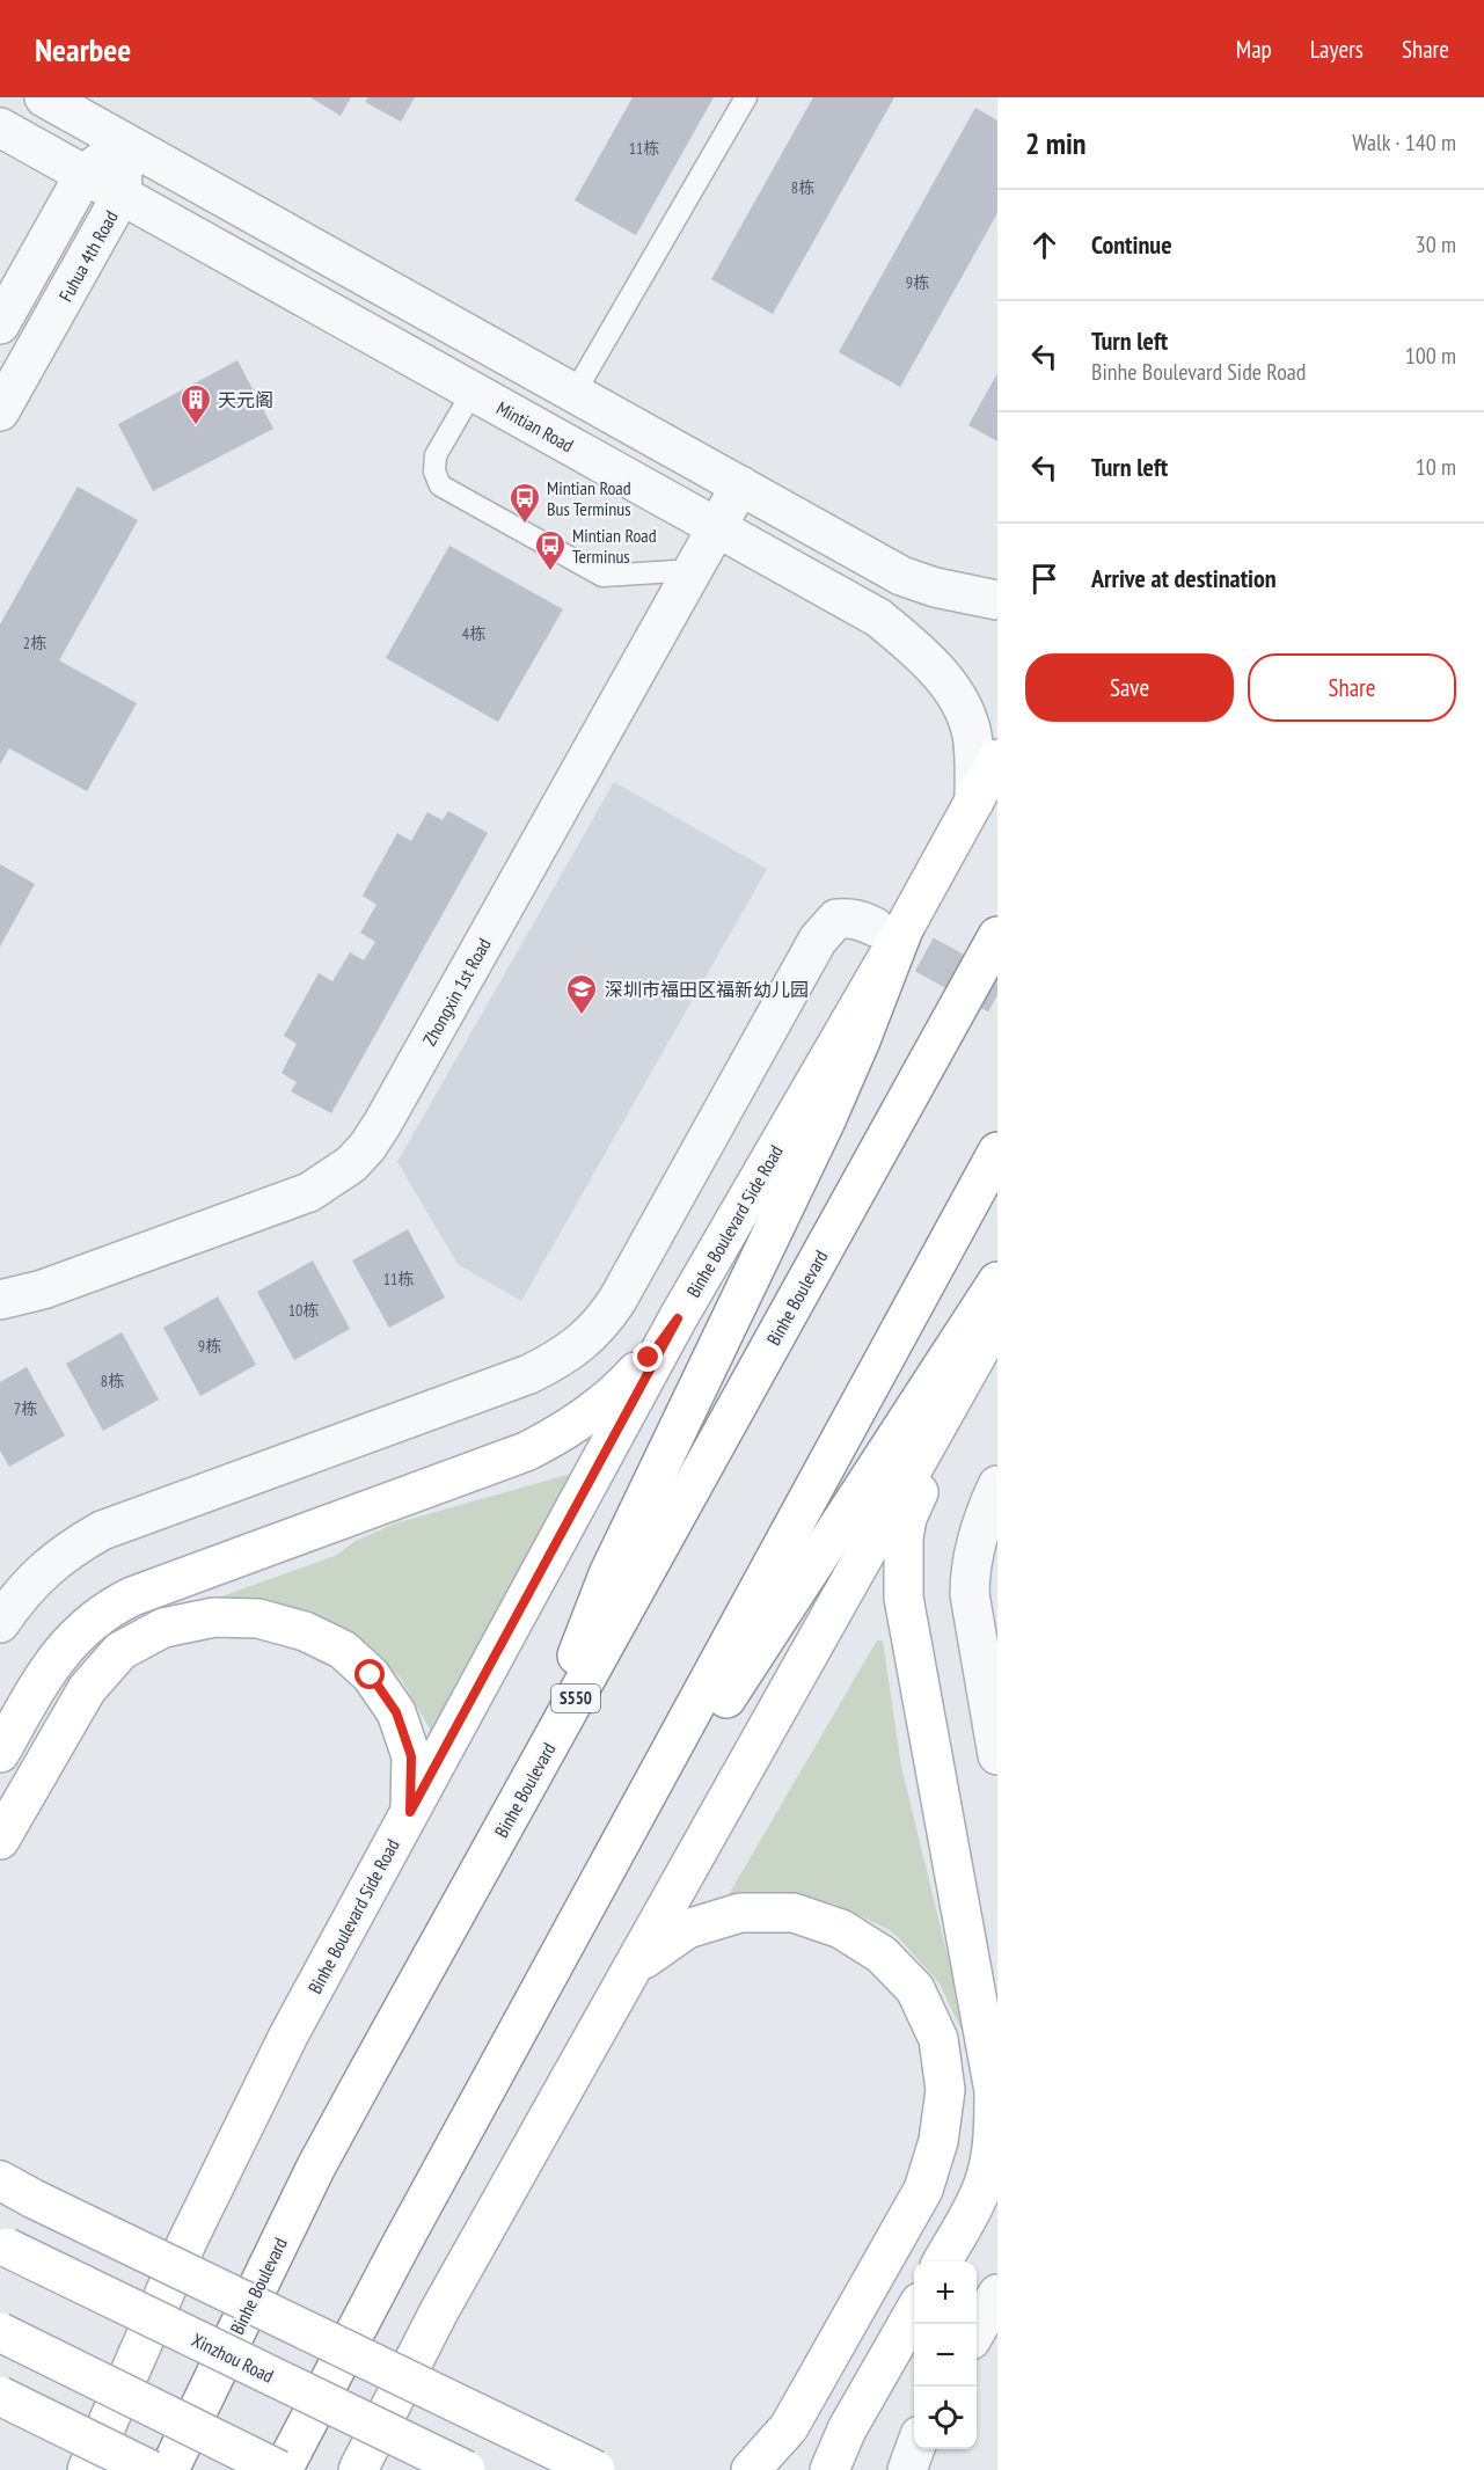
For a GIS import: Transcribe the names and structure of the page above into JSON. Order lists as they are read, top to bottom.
{
  "streets": {
    "main road": [
      "Binhe Boulevard Side Road",
      "Binhe Boulevard",
      "S550",
      "Xinzhou Road"
    ],
    "street": ["Fuhua 4th Road", "Mintian Road", "Zhongxin 1st Road"]
  },
  "crossings": [
    ["Fuhua 4th Road", "Mintian Road"],
    ["Mintian Road", "Zhongxin 1st Road"],
    ["Mintian Road", "Binhe Boulevard Side Road"]
  ],
  "places": {
    "building": ["天元阁"],
    "bus stop": ["Mintian Road Bus Terminus", "Mintian Road Terminus"],
    "school or university": ["深圳市福田区福新幼儿园"]
  },
  "house_numbers": [
    "11栋",
    "8栋",
    "9栋",
    "4栋",
    "2栋",
    "11栋",
    "10栋",
    "9栋",
    "8栋",
    "7栋"
  ],
  "page": {
    "header": "Nearbee",
    "nav": ["Map", "Layers", "Share"],
    "heading": ["2 min", "Walk · 140 m"],
    "list": [
      ["Continue", "30 m"],
      ["Turn left", "Binhe Boulevard Side Road", "100 m"],
      ["Turn left", "10 m"],
      "Arrive at destination"
    ],
    "buttons": ["Save", "Share"],
    "map_buttons": ["+", "−"]
  }
}
